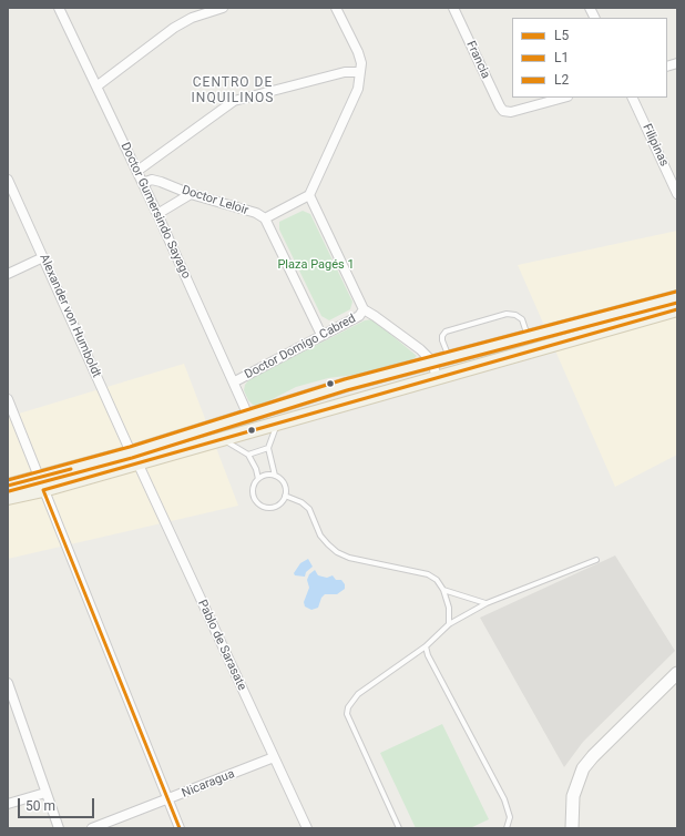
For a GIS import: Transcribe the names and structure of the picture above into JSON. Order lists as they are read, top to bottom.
{
  "streets": {
    "street": [
      "Francia",
      "Filipinas",
      "Doctor Leloir",
      "Doctor Gumersindo Sayago",
      "Alexander von Humboldt",
      "Doctor Domigo Cabred",
      "Pablo de Sarasate",
      "Nicaragua"
    ]
  },
  "crossings": [
    ["Doctor Leloir", "Doctor Gumersindo Sayago"],
    ["Doctor Leloir", "Doctor Domigo Cabred"],
    ["Doctor Gumersindo Sayago", "Doctor Domigo Cabred"],
    ["Alexander von Humboldt", "Pablo de Sarasate"],
    ["Pablo de Sarasate", "Nicaragua"]
  ],
  "districts": ["CENTRO DE INQUILINOS"],
  "parks": ["Plaza Pagés 1"],
  "lines": ["transit line L2", "transit line L1", "transit line L5"],
  "legend": ["L5", "L1", "L2"],
  "scale_bar": "50 m"
}
